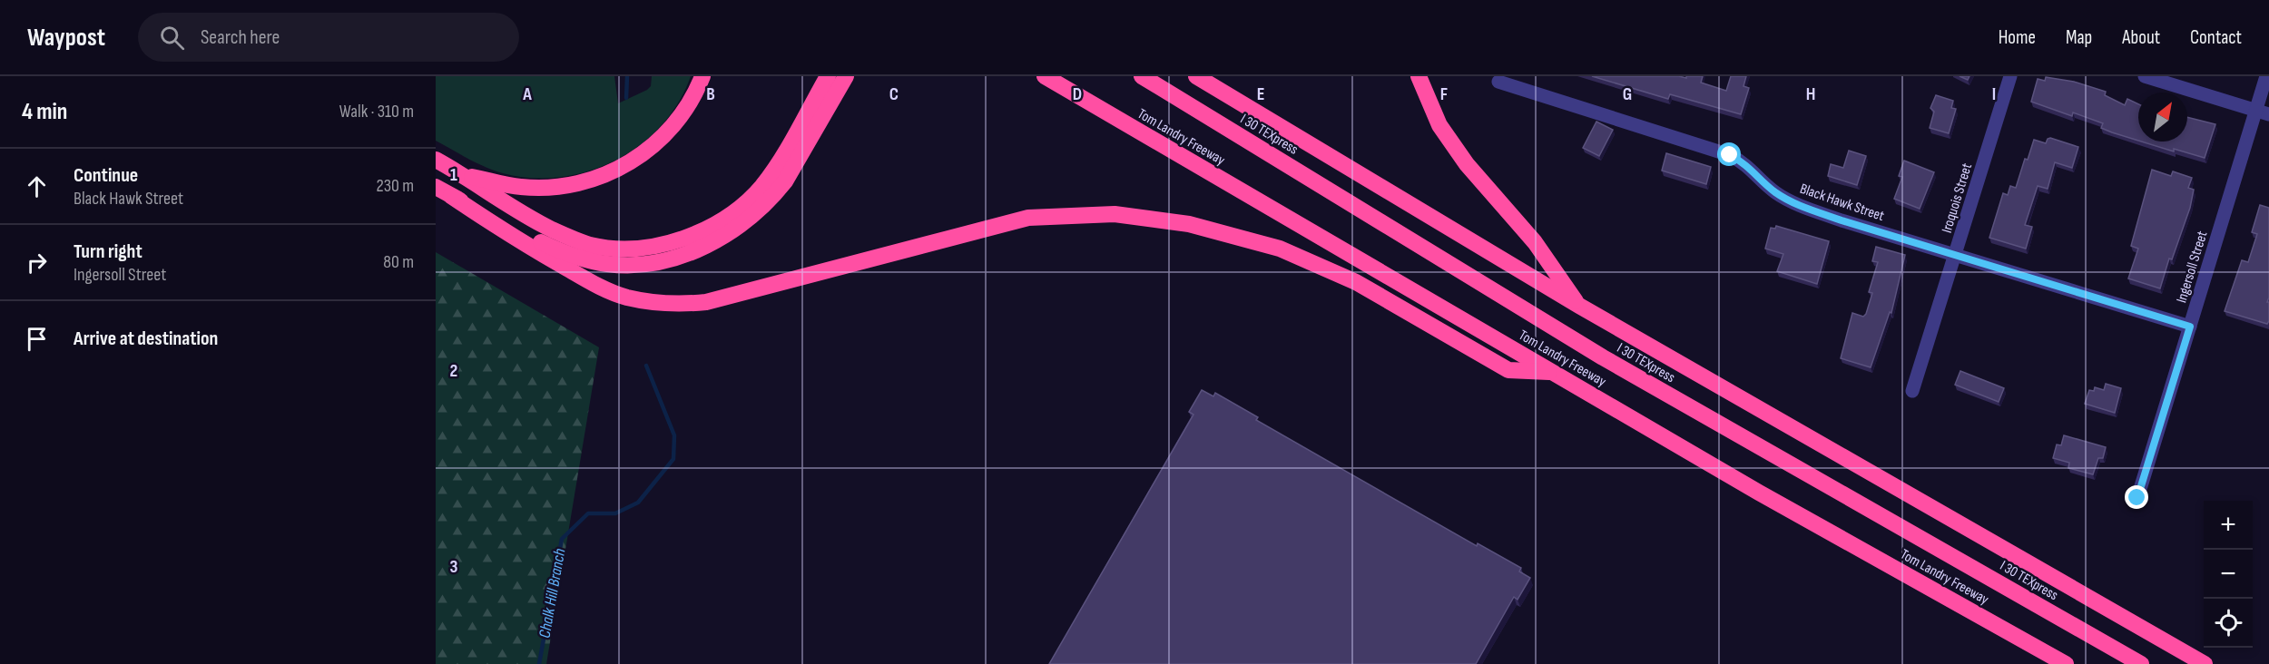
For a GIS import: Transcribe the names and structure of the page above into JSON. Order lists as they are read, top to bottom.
{
  "streets": {
    "highway": ["I 30 TEXpress", "Tom Landry Freeway"],
    "street": ["Iroquois Street", "Black Hawk Street", "Ingersoll Street"]
  },
  "crossings": [
    ["Iroquois Street", "Black Hawk Street"],
    ["Black Hawk Street", "Ingersoll Street"]
  ],
  "water": ["Chalk Hill Branch"],
  "north": "top right",
  "page": {
    "header": "Waypost",
    "search": "Search here",
    "nav": [
      "Home",
      "Map",
      "About",
      "Contact"
    ],
    "heading": ["4 min", "Walk · 310 m"],
    "list": [
      ["Continue", "Black Hawk Street", "230 m"],
      ["Turn right", "Ingersoll Street", "80 m"],
      "Arrive at destination"
    ],
    "map_buttons": ["+", "−"]
  },
  "grid": {
    "columns": [
      "A",
      "B",
      "C",
      "D",
      "E",
      "F",
      "G",
      "H",
      "I"
    ],
    "rows": ["1", "2", "3"]
  }
}
